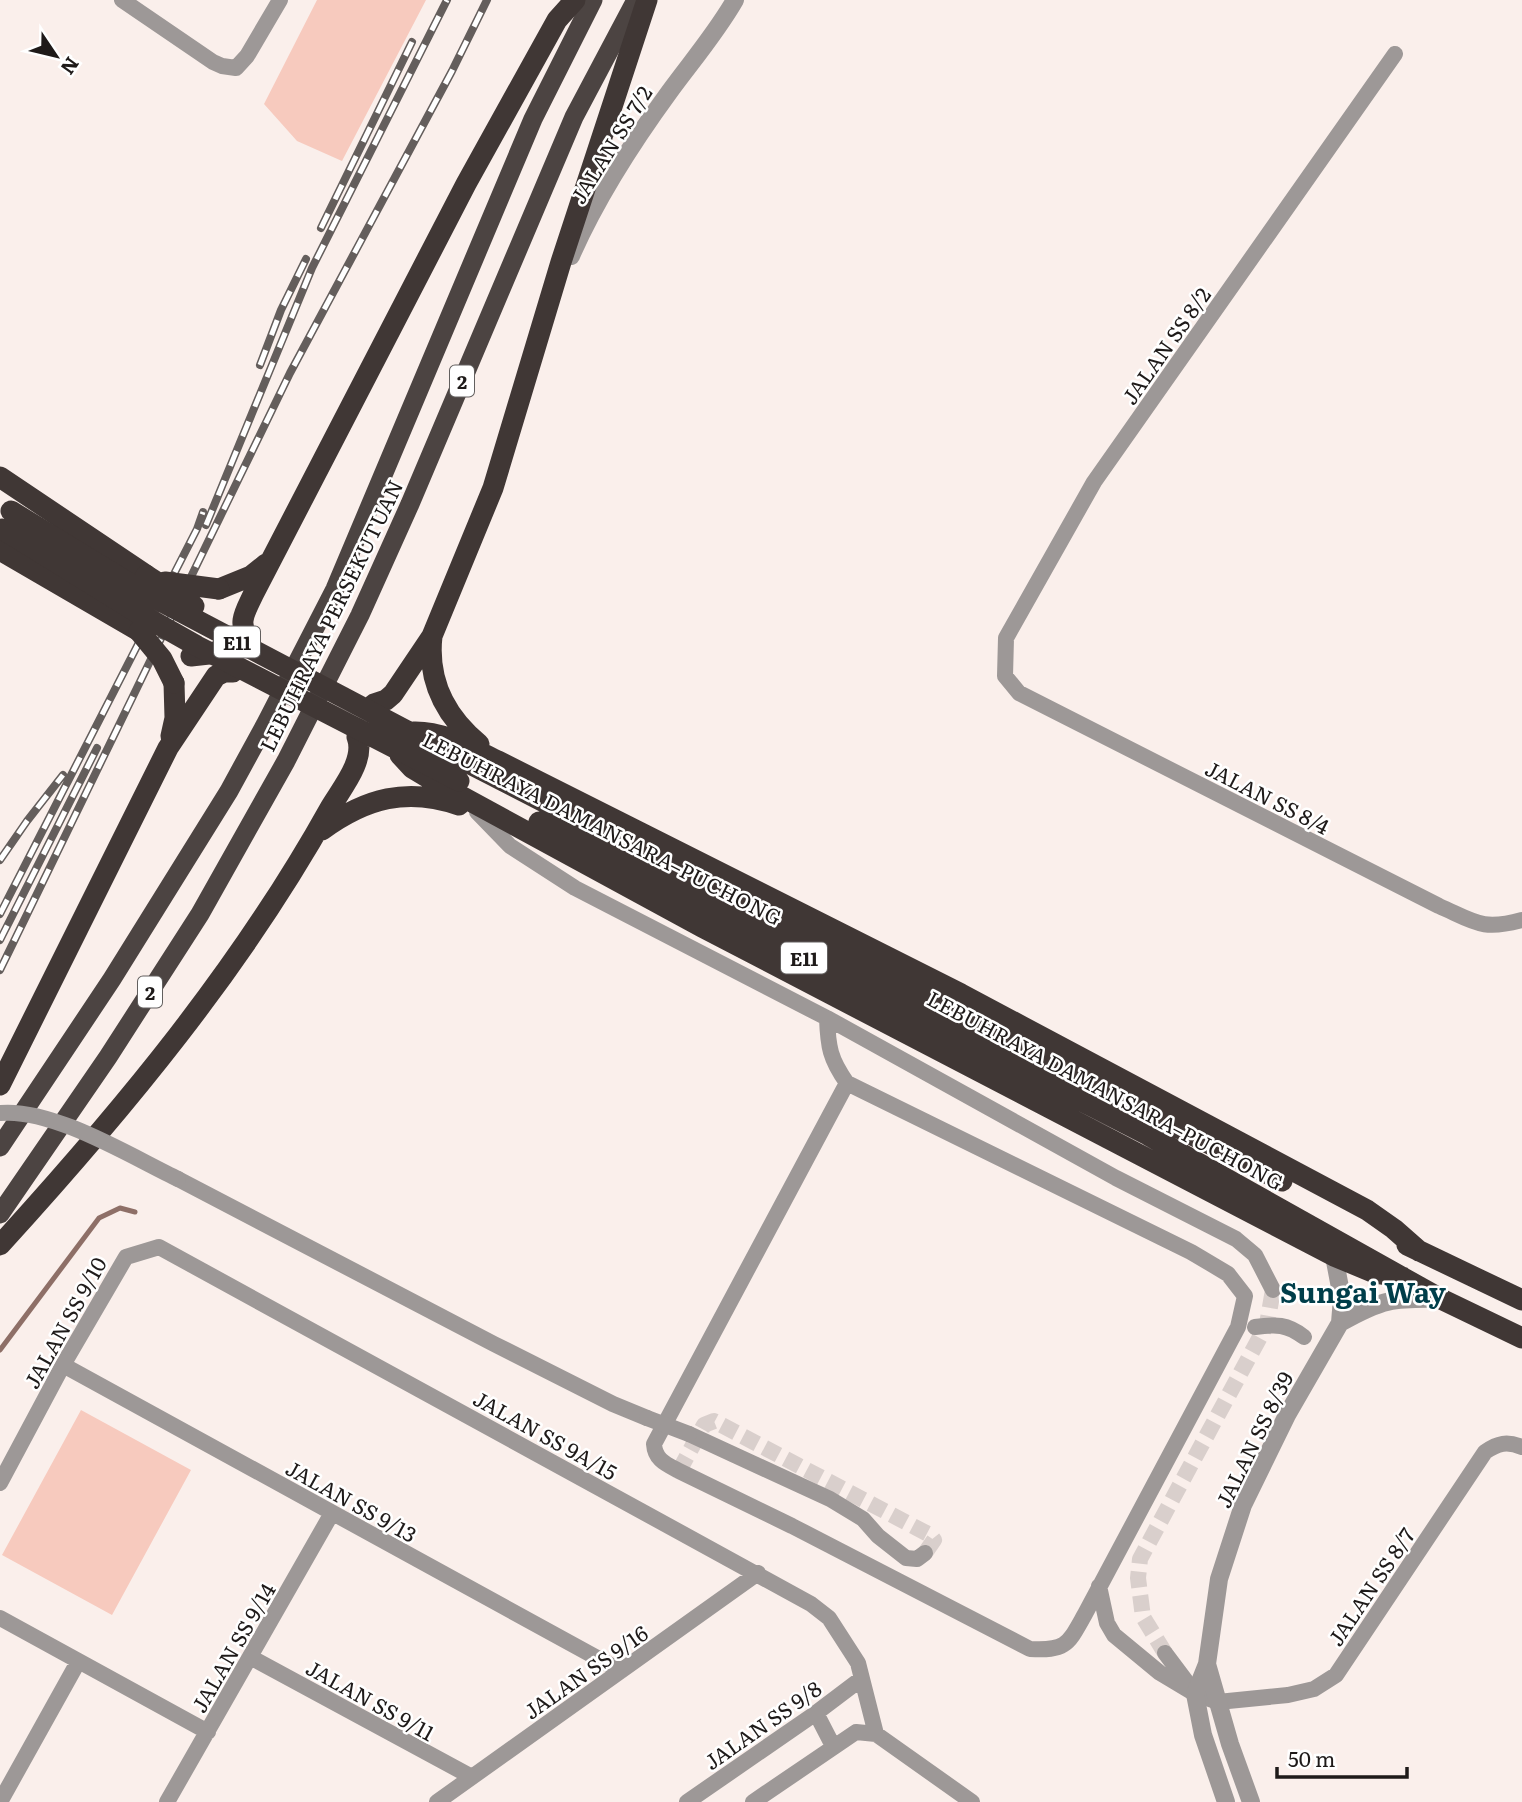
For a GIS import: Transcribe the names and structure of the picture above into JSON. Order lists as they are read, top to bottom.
{
  "streets": {
    "highway": [
      "2",
      "LEBUHRAYA PERSEKUTUAN",
      "E11",
      "LEBUHRAYA DAMANSARA–PUCHONG"
    ],
    "street": [
      "JALAN SS 7/2",
      "JALAN SS 8/2",
      "JALAN SS 8/4",
      "JALAN SS 9/10",
      "JALAN SS 9A/15",
      "JALAN SS 8/39",
      "JALAN SS 9/13",
      "JALAN SS 8/7",
      "JALAN SS 9/14",
      "JALAN SS 9/16",
      "JALAN SS 9/11",
      "JALAN SS 9/8"
    ]
  },
  "crossings": [
    ["JALAN SS 8/2", "JALAN SS 8/4"],
    ["LEBUHRAYA DAMANSARA–PUCHONG", "JALAN SS 8/39"],
    ["JALAN SS 9/10", "JALAN SS 9A/15"],
    ["JALAN SS 9/10", "JALAN SS 9/13"],
    ["JALAN SS 9A/15", "JALAN SS 9/16"],
    ["JALAN SS 9A/15", "JALAN SS 9/8"],
    ["JALAN SS 8/39", "JALAN SS 8/7"],
    ["JALAN SS 9/13", "JALAN SS 9/14"],
    ["JALAN SS 9/13", "JALAN SS 9/16"],
    ["JALAN SS 9/14", "JALAN SS 9/11"],
    ["JALAN SS 9/16", "JALAN SS 9/11"]
  ],
  "districts": ["Sungai Way"],
  "scale_bar": "50 m",
  "north": "bottom right"
}
